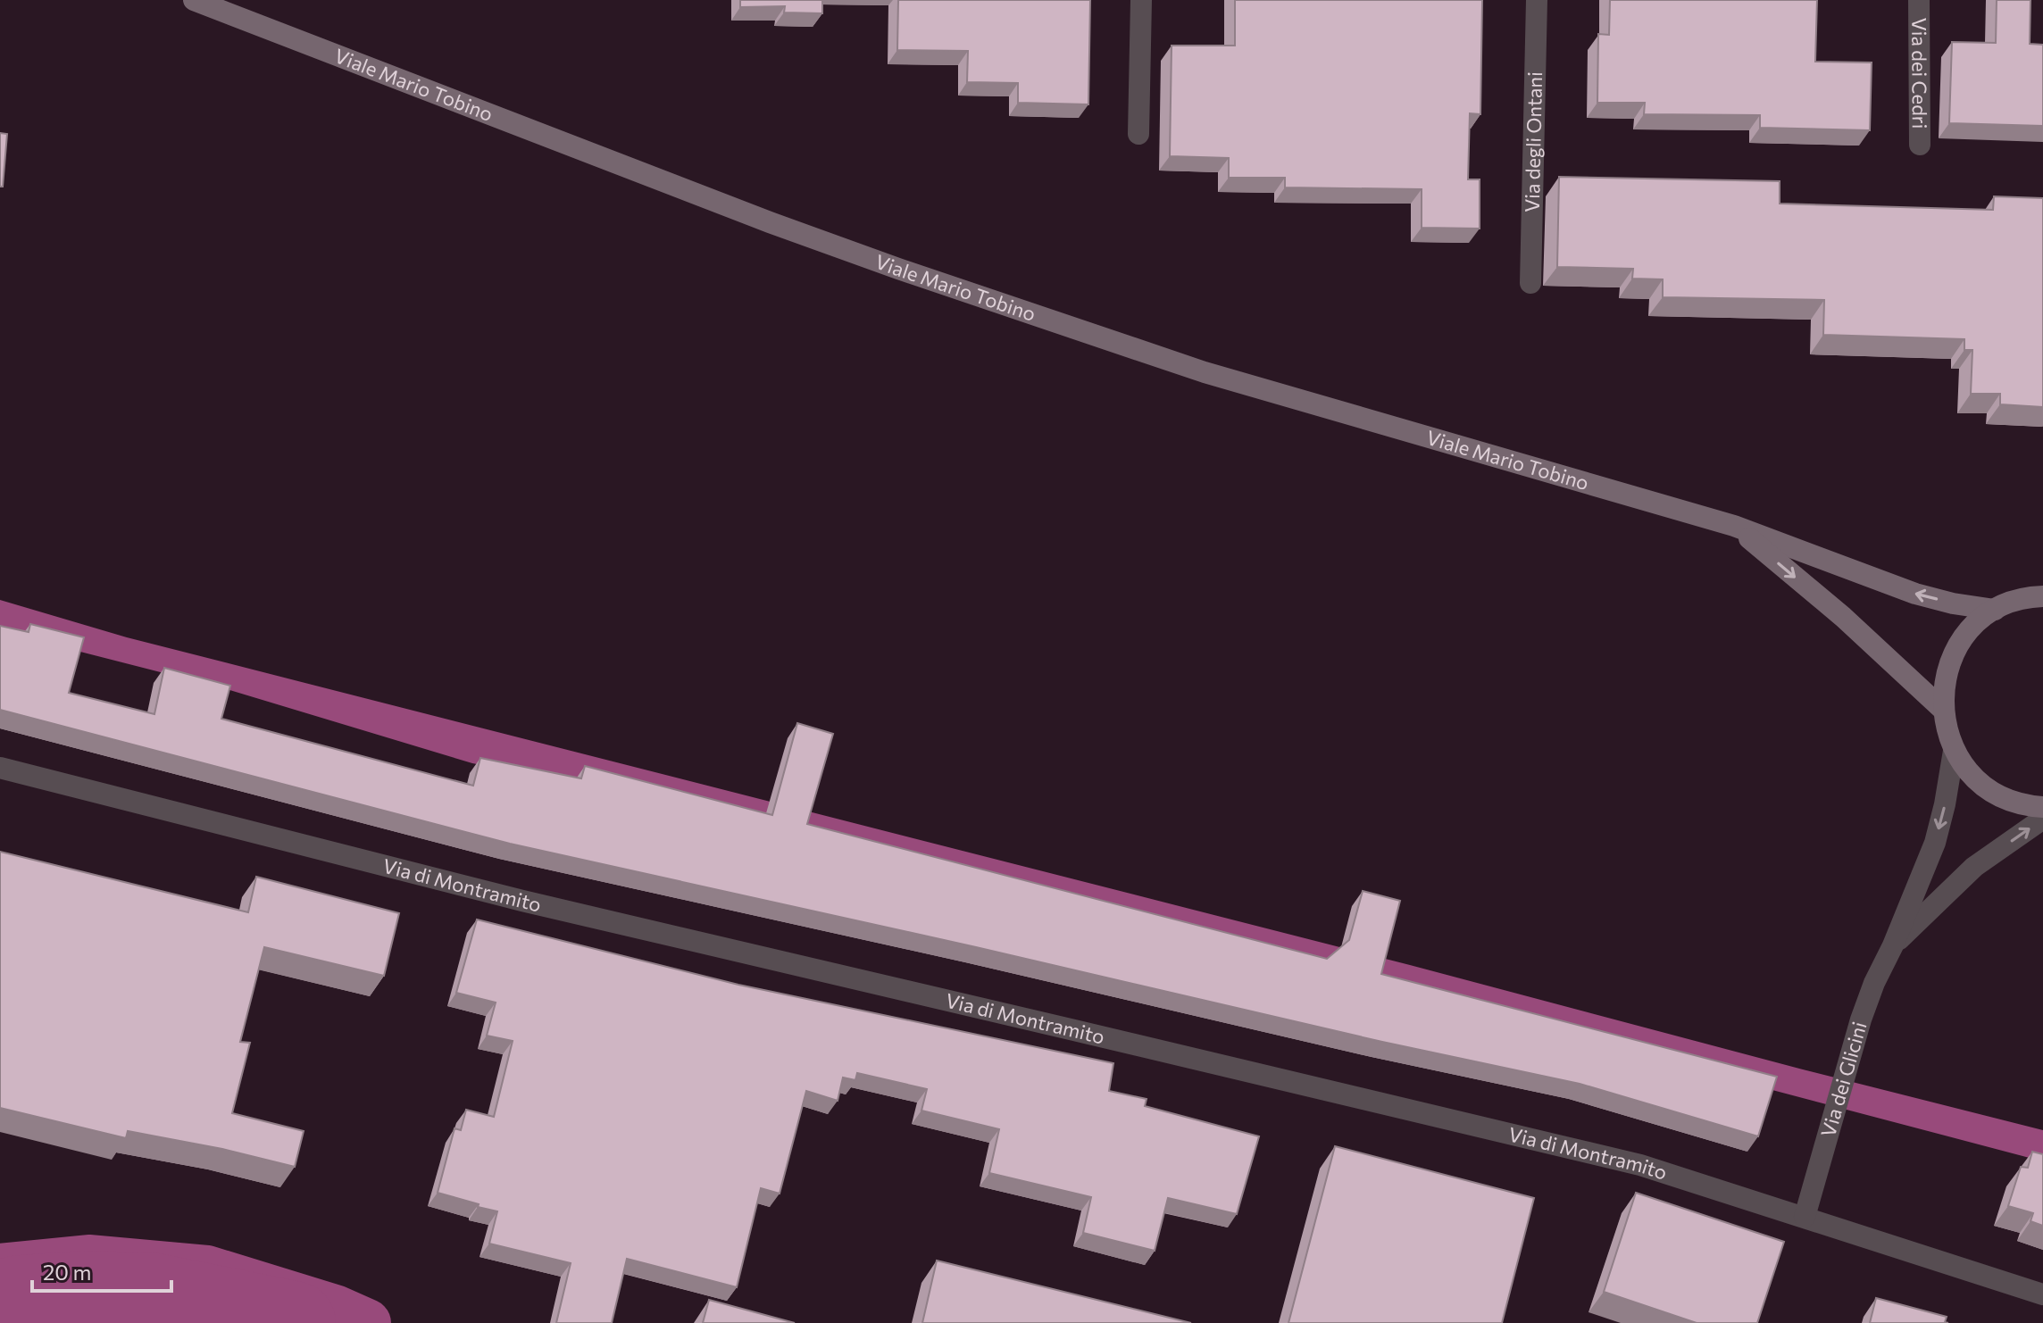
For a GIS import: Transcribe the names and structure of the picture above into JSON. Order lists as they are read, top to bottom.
{
  "streets": {
    "main road": ["Viale Mario Tobino"],
    "street": [
      "Via dei Cedri",
      "Via degli Ontani",
      "Via di Montramito",
      "Via dei Glicini"
    ]
  },
  "crossings": [
    ["Via di Montramito", "Via dei Glicini"]
  ],
  "scale_bar": "20 m"
}
